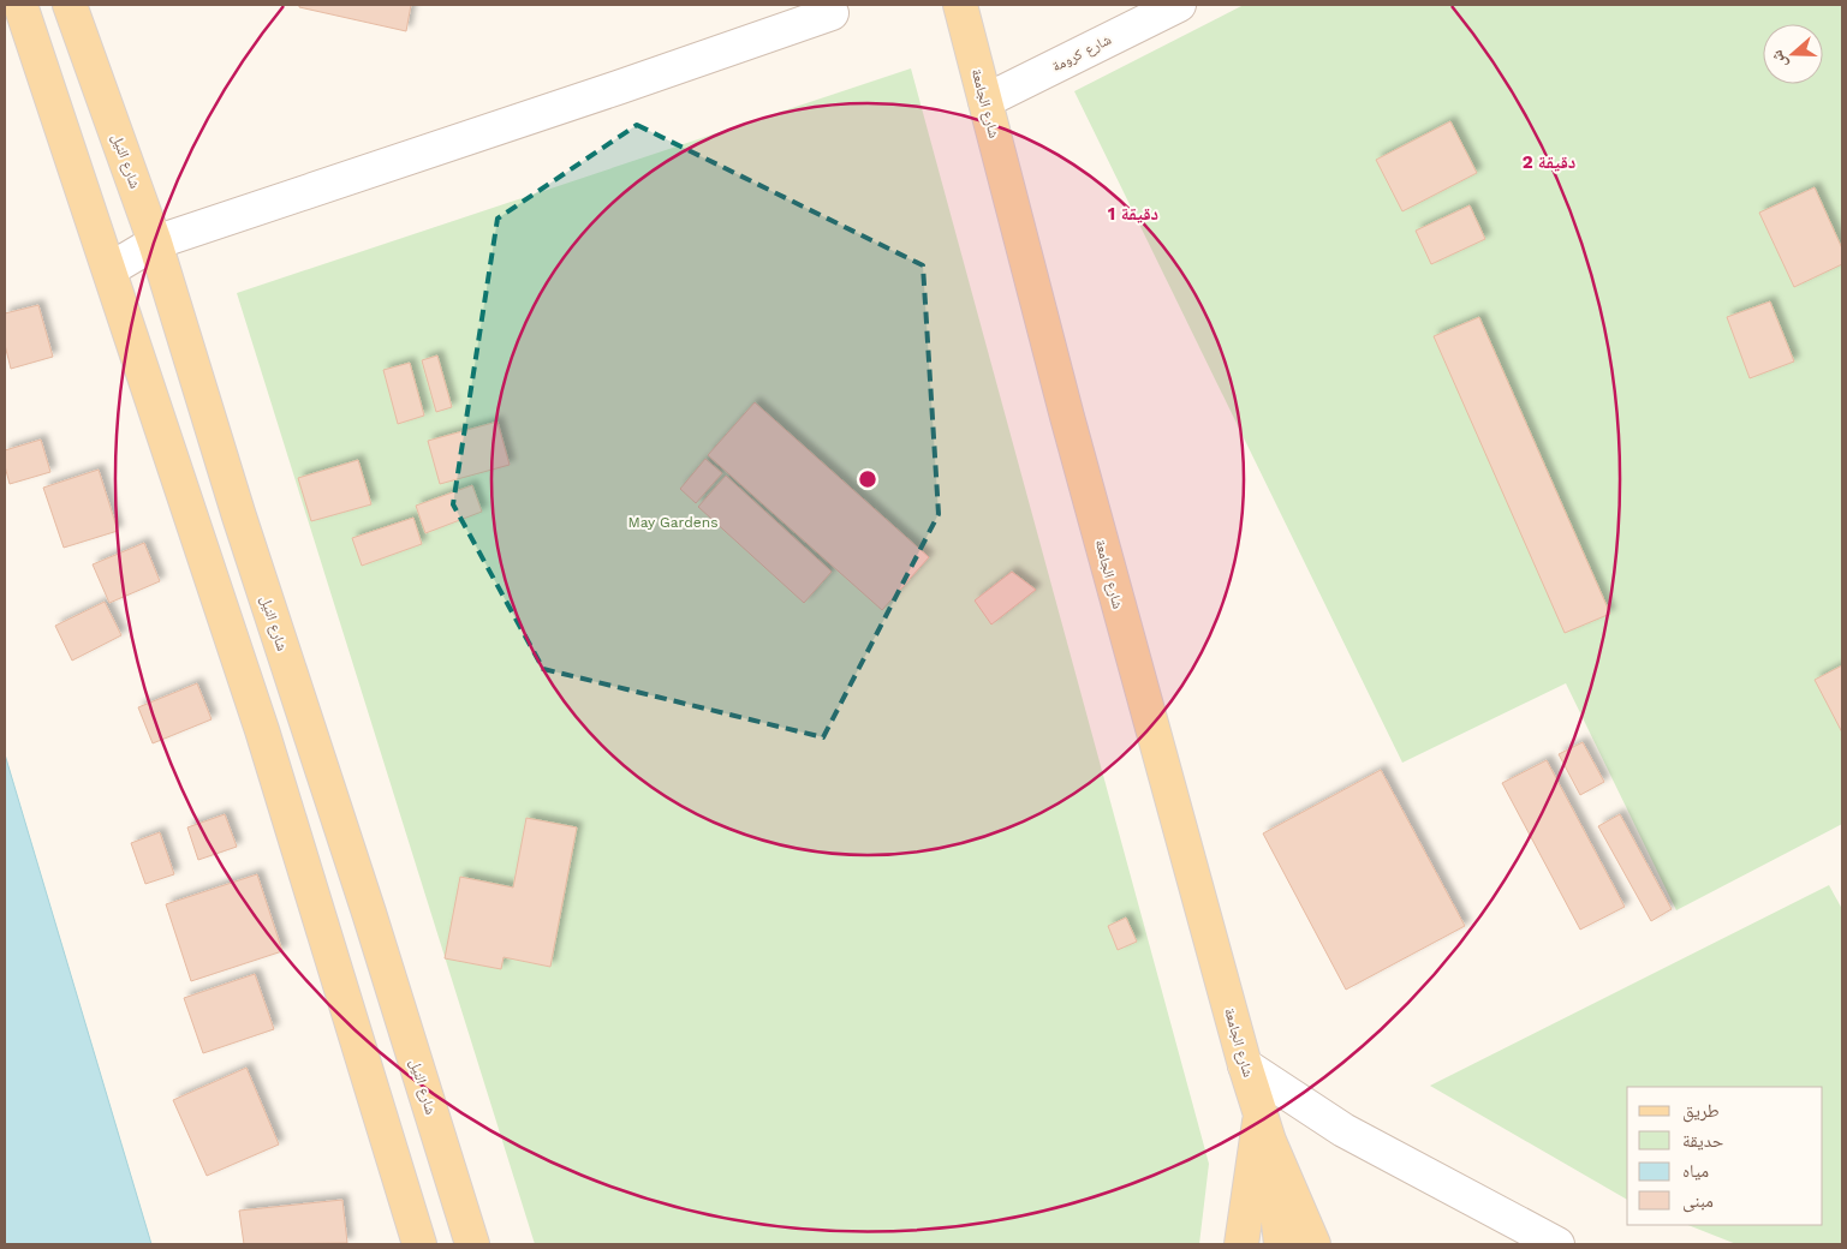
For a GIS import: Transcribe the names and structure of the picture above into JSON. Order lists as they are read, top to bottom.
{
  "streets": {
    "main road": ["شارع الجامعة", "شارع النيل"],
    "street": ["شارع كرومة"]
  },
  "crossings": [
    ["شارع كرومة", "شارع الجامعة"]
  ],
  "parks": ["May Gardens"],
  "legend": [
    "طريق",
    "حديقة",
    "مياه",
    "مبنى"
  ],
  "north": "left",
  "rings": ["2 دقيقة", "1 دقيقة"]
}
